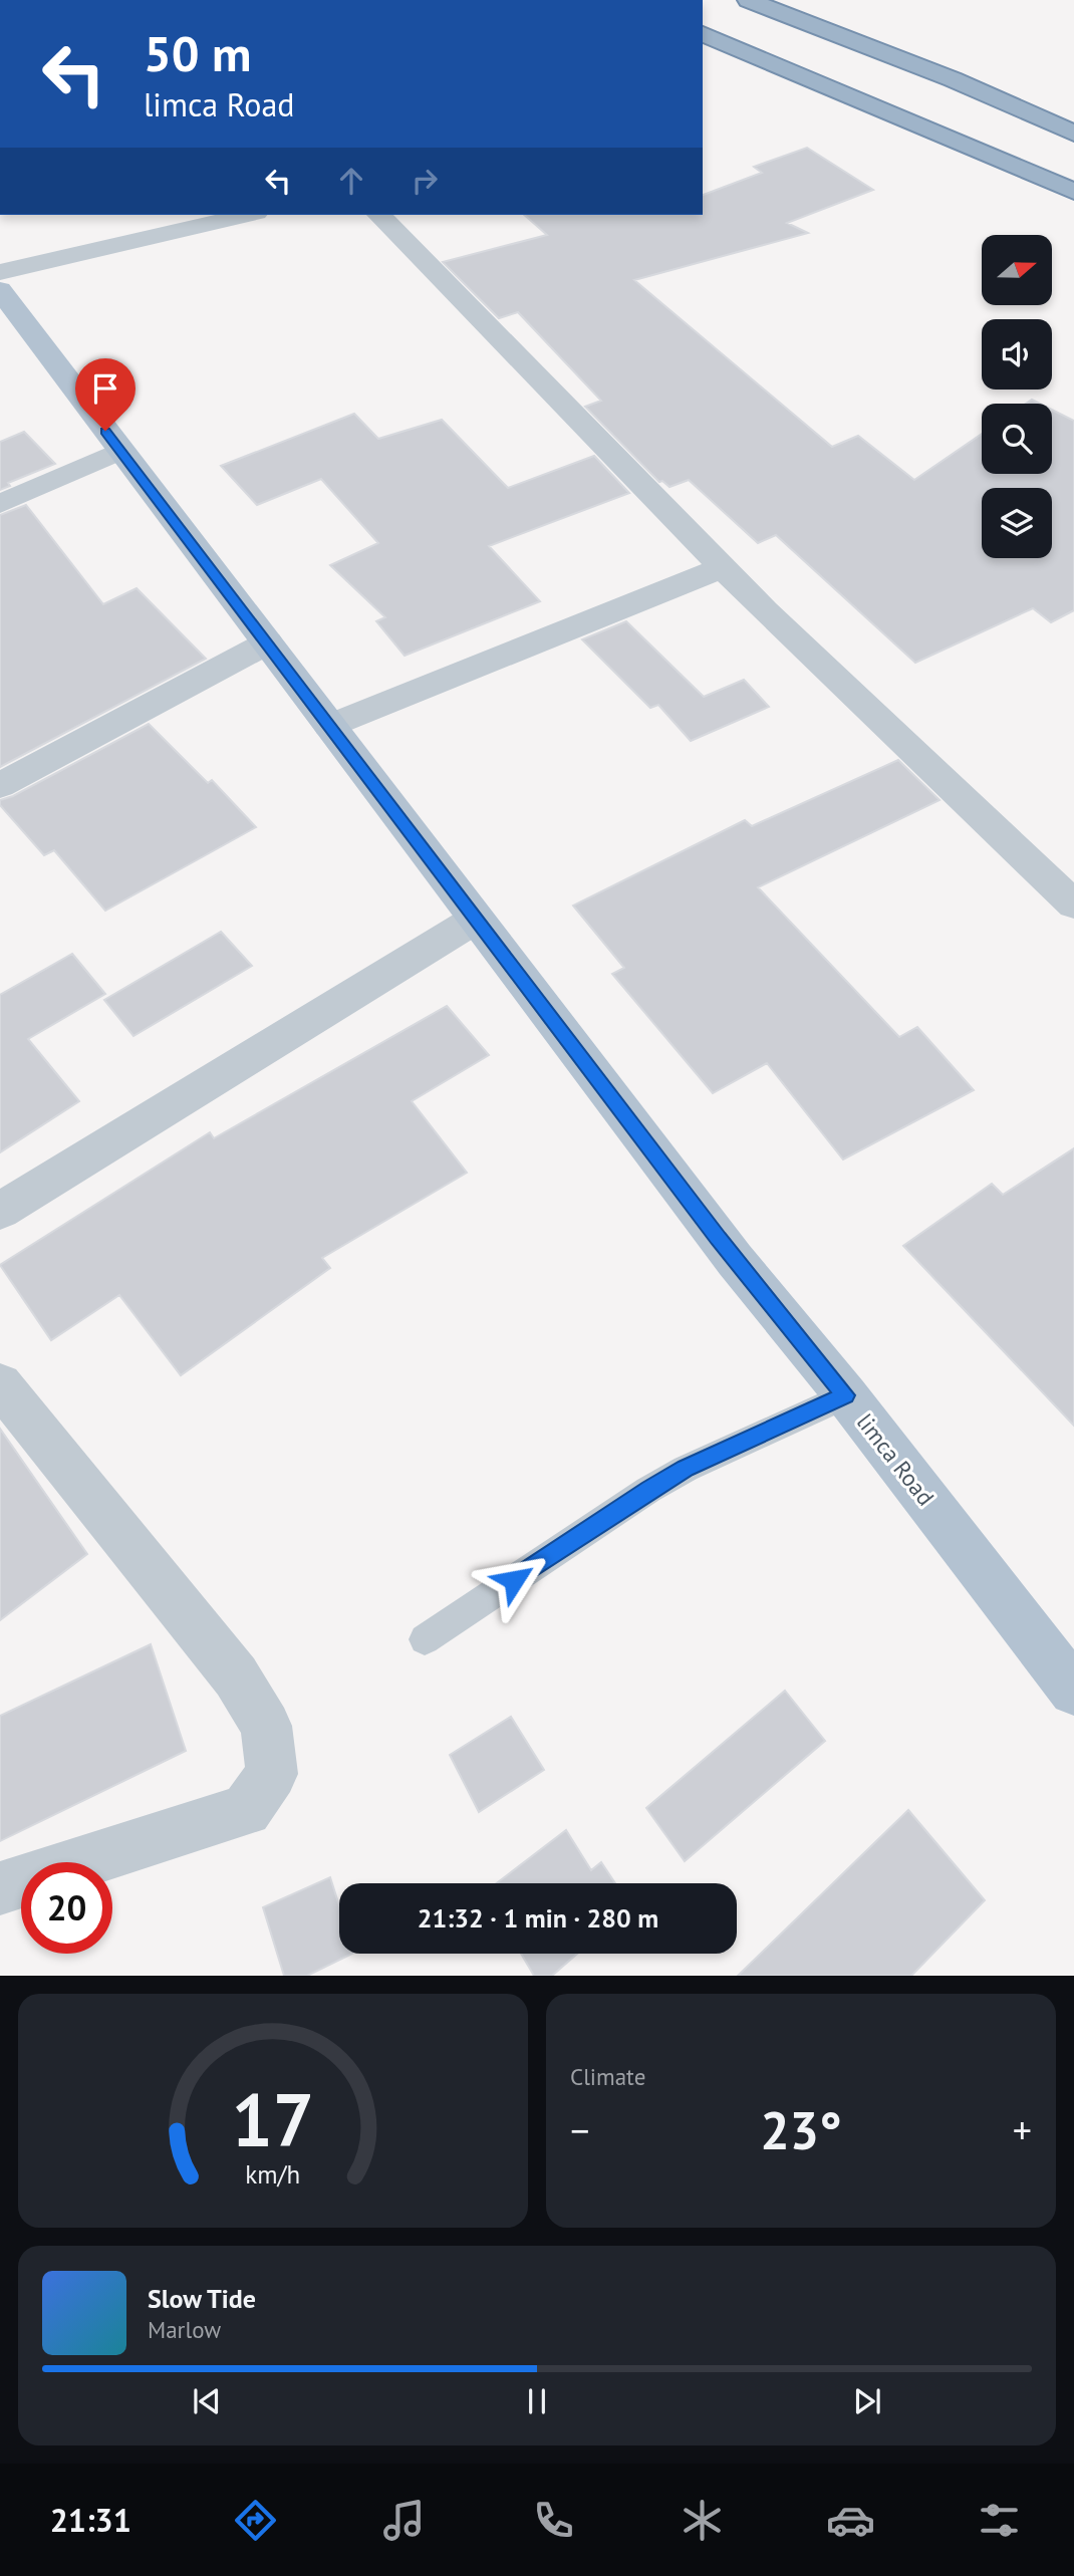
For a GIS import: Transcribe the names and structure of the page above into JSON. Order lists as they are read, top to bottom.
{
  "streets": {
    "main road": ["limca Road"]
  },
  "north": "right",
  "page": {
    "turn": ["50 m", "limca Road"],
    "limit": "20",
    "trip": "21:32 · 1 min · 280 m",
    "tile": "Climate",
    "heat": ["−", "23°", "+"],
    "song": ["Slow Tide", "Marlow"],
    "tabs": "21:31",
    "gauge": ["17", "km/h"]
  }
}
